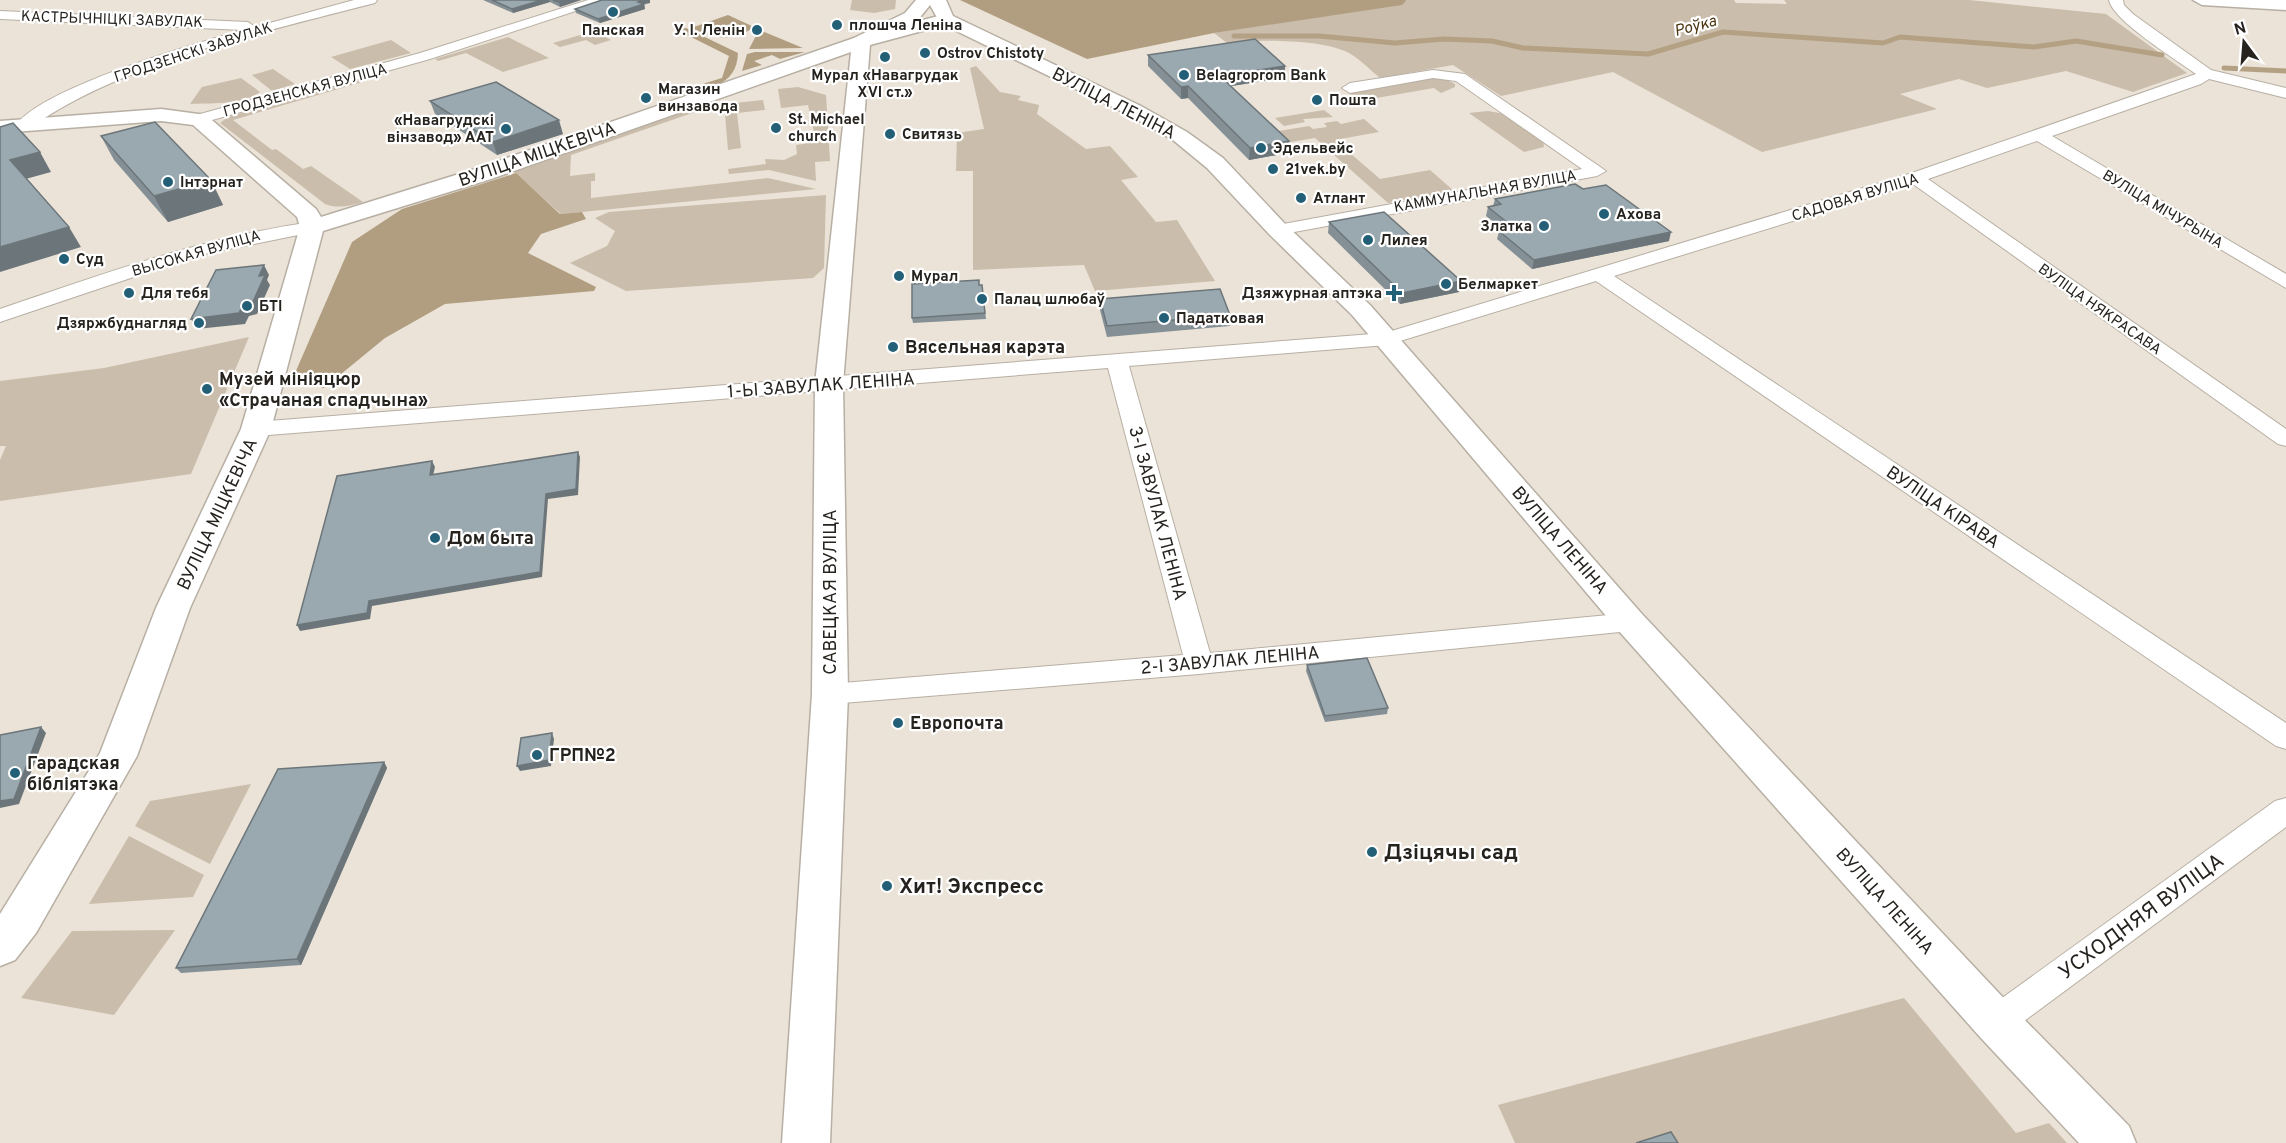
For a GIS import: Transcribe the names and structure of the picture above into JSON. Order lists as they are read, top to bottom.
{
  "streets": {
    "street": [
      "КАСТРЫЧНІЦКІ ЗАВУЛАК",
      "ГРОДЗЕНСКІ ЗАВУЛАК",
      "ГРОДЗЕНСКАЯ ВУЛІЦА",
      "ВУЛІЦА ЛЕНІНА",
      "ВУЛІЦА МІЦКЕВІЧА",
      "КАММУНАЛЬНАЯ ВУЛІЦА",
      "САДОВАЯ ВУЛІЦА",
      "ВУЛІЦА МІЧУРЫНА",
      "ВЫСОКАЯ ВУЛІЦА",
      "ВУЛІЦА НЯКРАСАВА",
      "1-Ы ЗАВУЛАК ЛЕНІНА",
      "ВУЛІЦА КІРАВА",
      "3-І ЗАВУЛАК ЛЕНІНА",
      "САВЕЦКАЯ ВУЛІЦА",
      "2-І ЗАВУЛАК ЛЕНІНА",
      "УСХОДНЯЯ ВУЛІЦА"
    ]
  },
  "crossings": [
    ["КАСТРЫЧНІЦКІ ЗАВУЛАК", "ГРОДЗЕНСКІ ЗАВУЛАК"],
    ["ГРОДЗЕНСКІ ЗАВУЛАК", "ГРОДЗЕНСКАЯ ВУЛІЦА"],
    ["ВУЛІЦА ЛЕНІНА", "ВУЛІЦА МІЦКЕВІЧА"],
    ["ВУЛІЦА ЛЕНІНА", "КАММУНАЛЬНАЯ ВУЛІЦА"],
    ["ВУЛІЦА ЛЕНІНА", "САДОВАЯ ВУЛІЦА"],
    ["ВУЛІЦА ЛЕНІНА", "1-Ы ЗАВУЛАК ЛЕНІНА"],
    ["ВУЛІЦА ЛЕНІНА", "САВЕЦКАЯ ВУЛІЦА"],
    ["ВУЛІЦА ЛЕНІНА", "2-І ЗАВУЛАК ЛЕНІНА"],
    ["ВУЛІЦА ЛЕНІНА", "УСХОДНЯЯ ВУЛІЦА"],
    ["ВУЛІЦА МІЦКЕВІЧА", "ВЫСОКАЯ ВУЛІЦА"],
    ["ВУЛІЦА МІЦКЕВІЧА", "1-Ы ЗАВУЛАК ЛЕНІНА"],
    ["ВУЛІЦА МІЦКЕВІЧА", "САВЕЦКАЯ ВУЛІЦА"],
    ["САДОВАЯ ВУЛІЦА", "ВУЛІЦА МІЧУРЫНА"],
    ["САДОВАЯ ВУЛІЦА", "ВУЛІЦА НЯКРАСАВА"],
    ["САДОВАЯ ВУЛІЦА", "1-Ы ЗАВУЛАК ЛЕНІНА"],
    ["САДОВАЯ ВУЛІЦА", "ВУЛІЦА КІРАВА"],
    ["1-Ы ЗАВУЛАК ЛЕНІНА", "3-І ЗАВУЛАК ЛЕНІНА"],
    ["1-Ы ЗАВУЛАК ЛЕНІНА", "САВЕЦКАЯ ВУЛІЦА"],
    ["3-І ЗАВУЛАК ЛЕНІНА", "2-І ЗАВУЛАК ЛЕНІНА"],
    ["САВЕЦКАЯ ВУЛІЦА", "2-І ЗАВУЛАК ЛЕНІНА"]
  ],
  "water": ["Роўка"],
  "places": {
    "other": [
      "Панская",
      "плошча Леніна",
      "У. І. Ленін",
      "Ostrov Chistoty",
      "Мурал «Навагрудак XVI ст.»",
      "Belagroprom Bank",
      "Магазин винзавода",
      "Пошта",
      "St. Michael church",
      "«Навагрудскі вінзавод» ААТ",
      "Свитязь",
      "Эдельвейс",
      "21vek.by",
      "Інтэрнат",
      "Атлант",
      "Ахова",
      "Златка",
      "Лилея",
      "Суд",
      "Мурал",
      "Белмаркет",
      "Для тебя",
      "Палац шлюбаў",
      "БТІ",
      "Падатковая",
      "Дзяржбуднагляд",
      "Вясельная карэта",
      "Музей мініяцюр «Страчаная спадчына»",
      "Дом быта",
      "Европочта",
      "ГРП№2",
      "Гарадская бібліятэка",
      "Дзіцячы сад",
      "Хит! Экспресс"
    ],
    "health": ["Дзяжурная аптэка"]
  },
  "north": "top"
}
